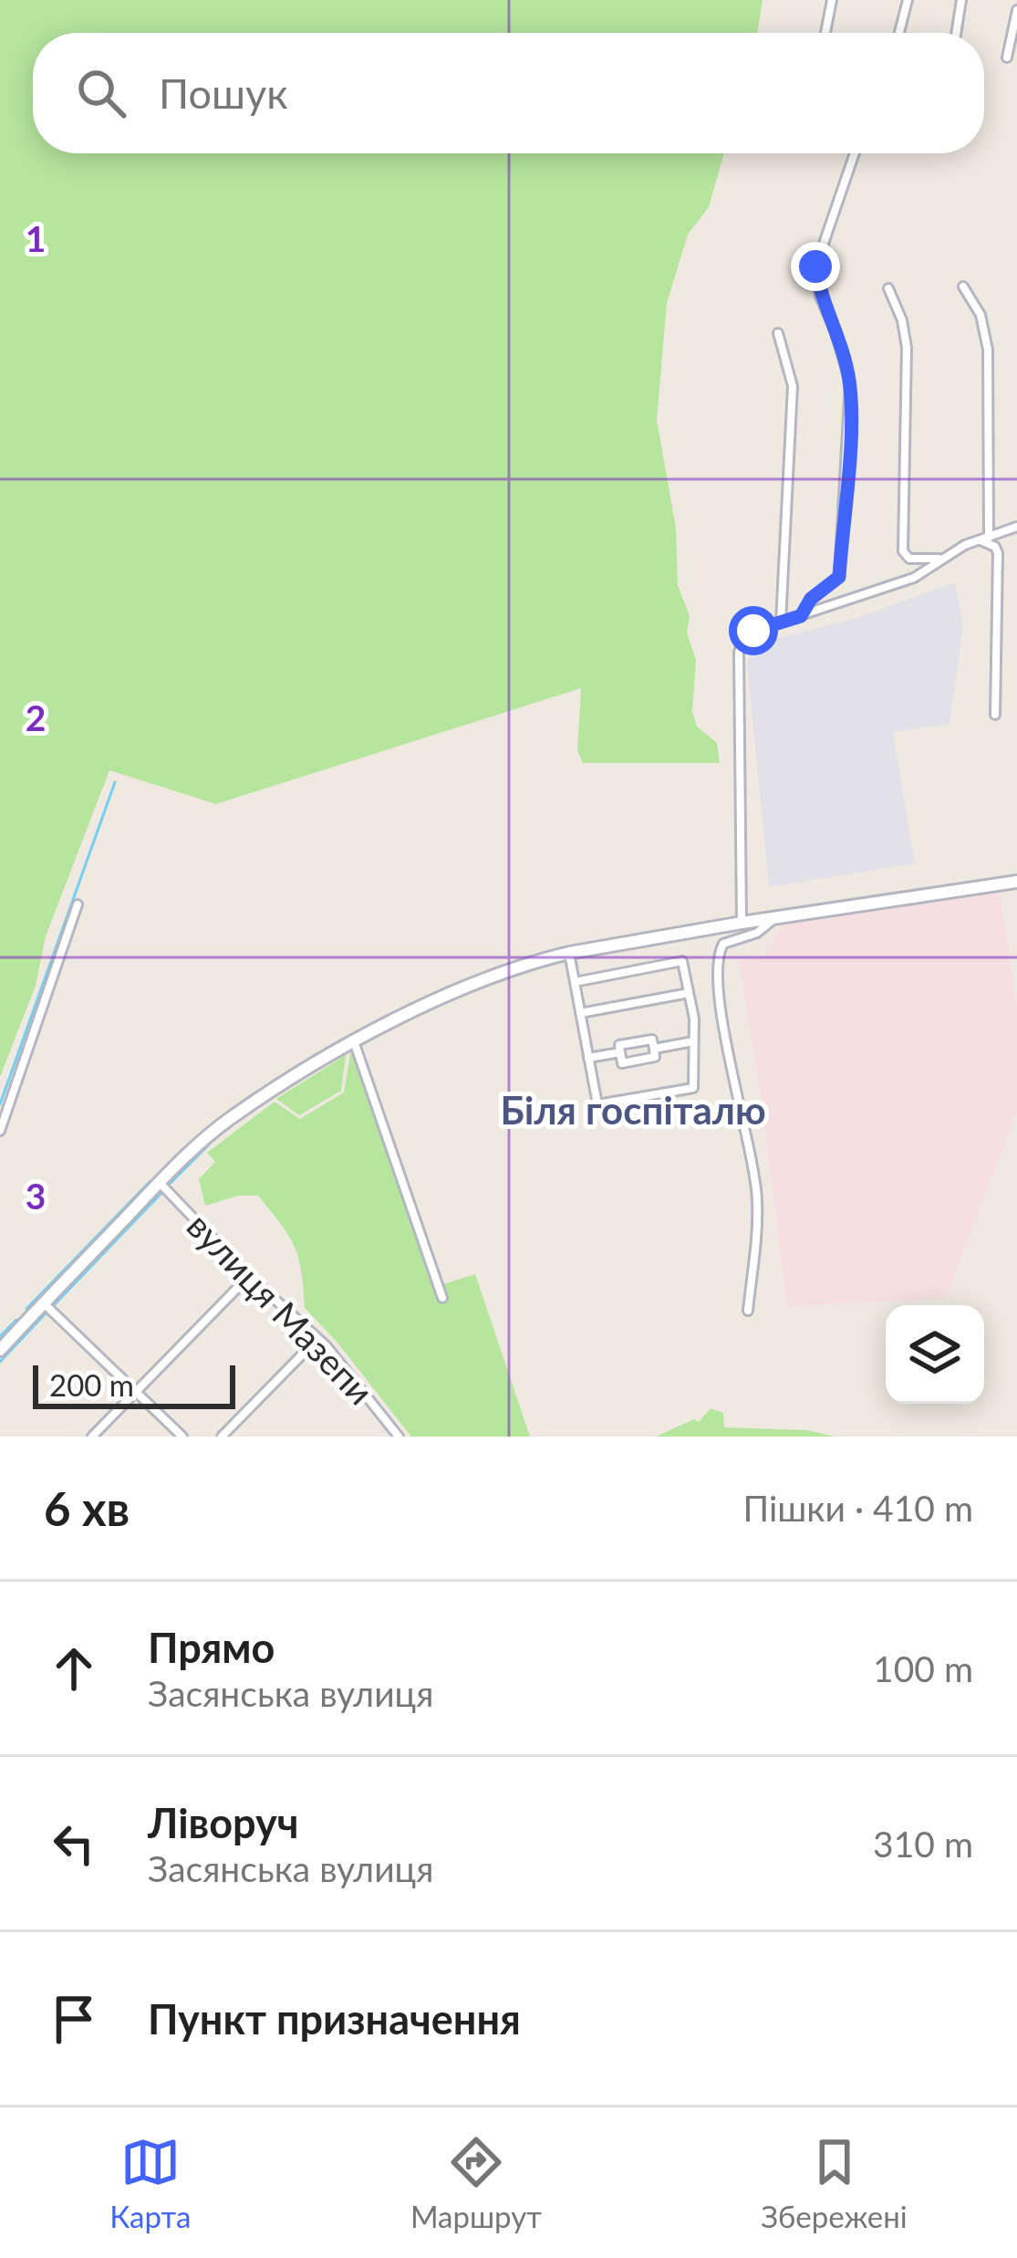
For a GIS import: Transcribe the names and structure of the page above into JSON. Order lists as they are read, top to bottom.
{
  "streets": {
    "street": ["вулиця Мазепи"]
  },
  "districts": ["Біля госпіталю"],
  "scale_bar": "200 m",
  "page": {
    "search": "Пошук",
    "scale": "200 m",
    "heading": ["6 хв", "Пішки · 410 m"],
    "list": [
      ["Прямо", "Засянська вулиця", "100 m"],
      ["Ліворуч", "Засянська вулиця", "310 m"],
      "Пункт призначення"
    ],
    "nav": ["Карта", "Маршрут", "Збережені"]
  },
  "grid": {
    "rows": ["1", "2", "3"]
  }
}
